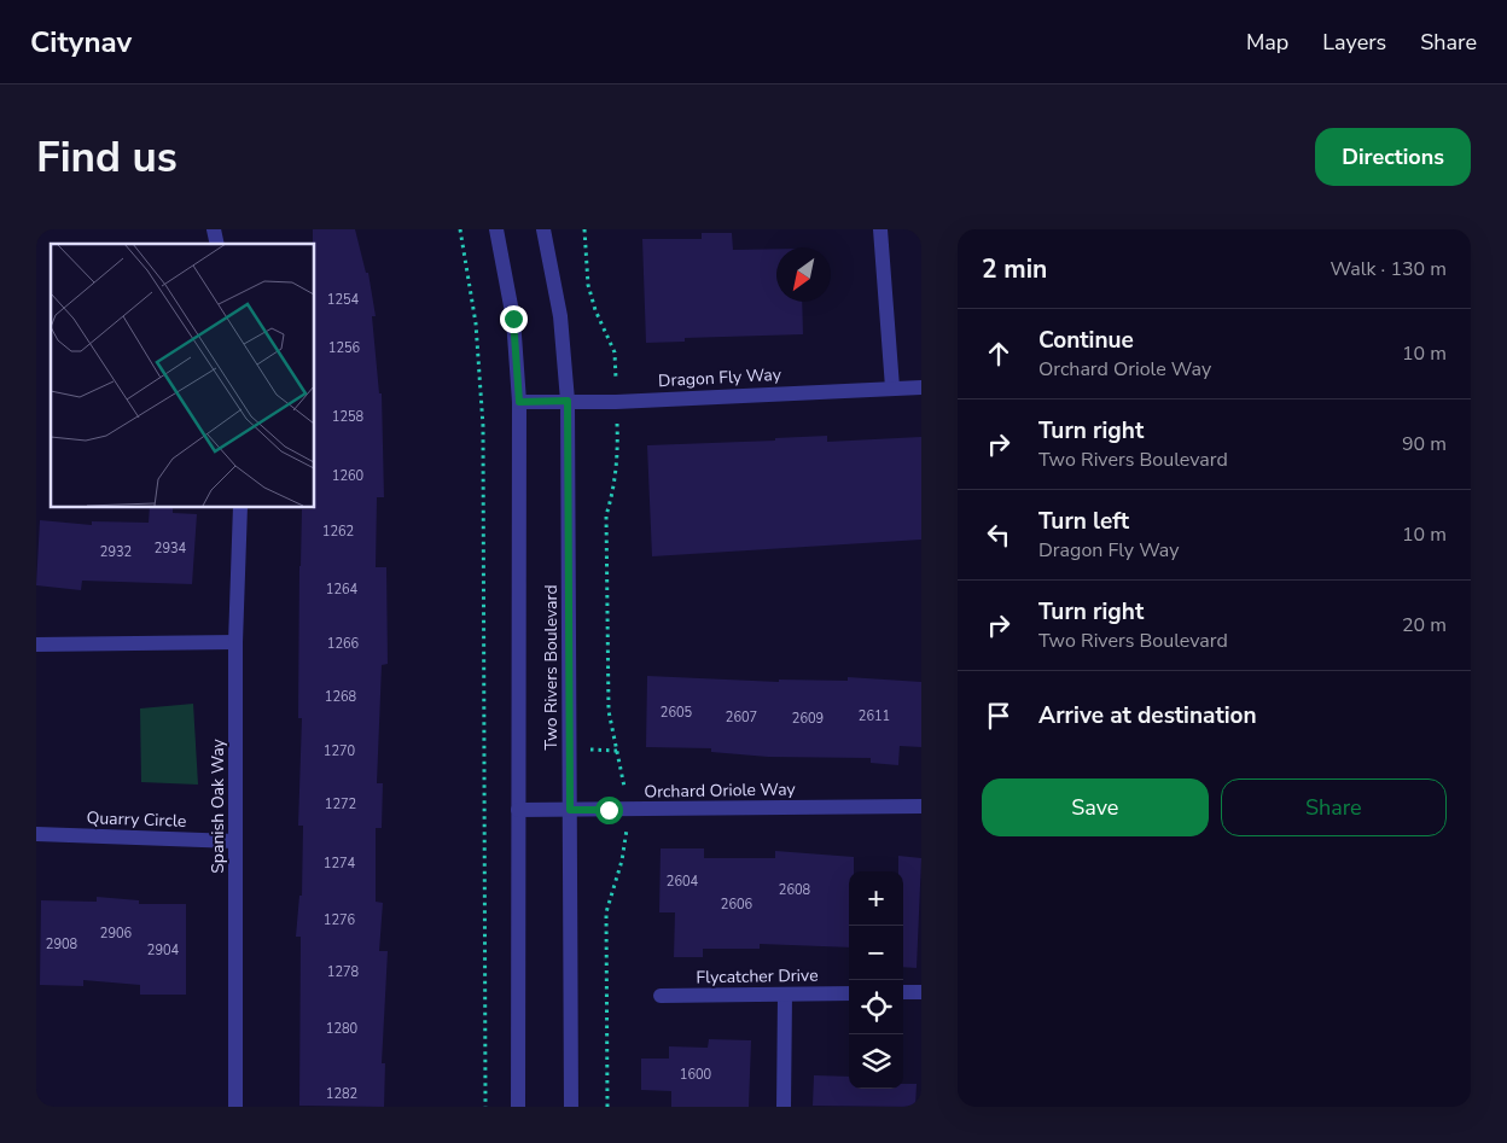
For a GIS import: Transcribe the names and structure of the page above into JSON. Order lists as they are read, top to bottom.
{
  "streets": {
    "street": [
      "Dragon Fly Way",
      "Two Rivers Boulevard",
      "Orchard Oriole Way",
      "Spanish Oak Way",
      "Quarry Circle",
      "Flycatcher Drive"
    ]
  },
  "crossings": [
    ["Dragon Fly Way", "Two Rivers Boulevard"],
    ["Two Rivers Boulevard", "Orchard Oriole Way"],
    ["Spanish Oak Way", "Quarry Circle"]
  ],
  "house_numbers": [
    "1254",
    "1256",
    "1258",
    "1260",
    "1262",
    "2934",
    "2932",
    "1264",
    "1266",
    "1268",
    "2605",
    "2611",
    "2607",
    "2609",
    "1270",
    "1272",
    "1274",
    "2604",
    "2608",
    "2606",
    "1276",
    "2906",
    "2908",
    "2904",
    "1278",
    "1280",
    "1600",
    "1282"
  ],
  "north": "bottom left",
  "page": {
    "header": "Citynav",
    "nav": ["Map", "Layers", "Share"],
    "buttons": [
      "Directions",
      ["Save", "Share"]
    ],
    "title": "Find us",
    "heading": ["2 min", "Walk · 130 m"],
    "list": [
      ["Continue", "Orchard Oriole Way", "10 m"],
      ["Turn right", "Two Rivers Boulevard", "90 m"],
      ["Turn left", "Dragon Fly Way", "10 m"],
      ["Turn right", "Two Rivers Boulevard", "20 m"],
      "Arrive at destination"
    ],
    "map_buttons": ["+", "−"]
  }
}
